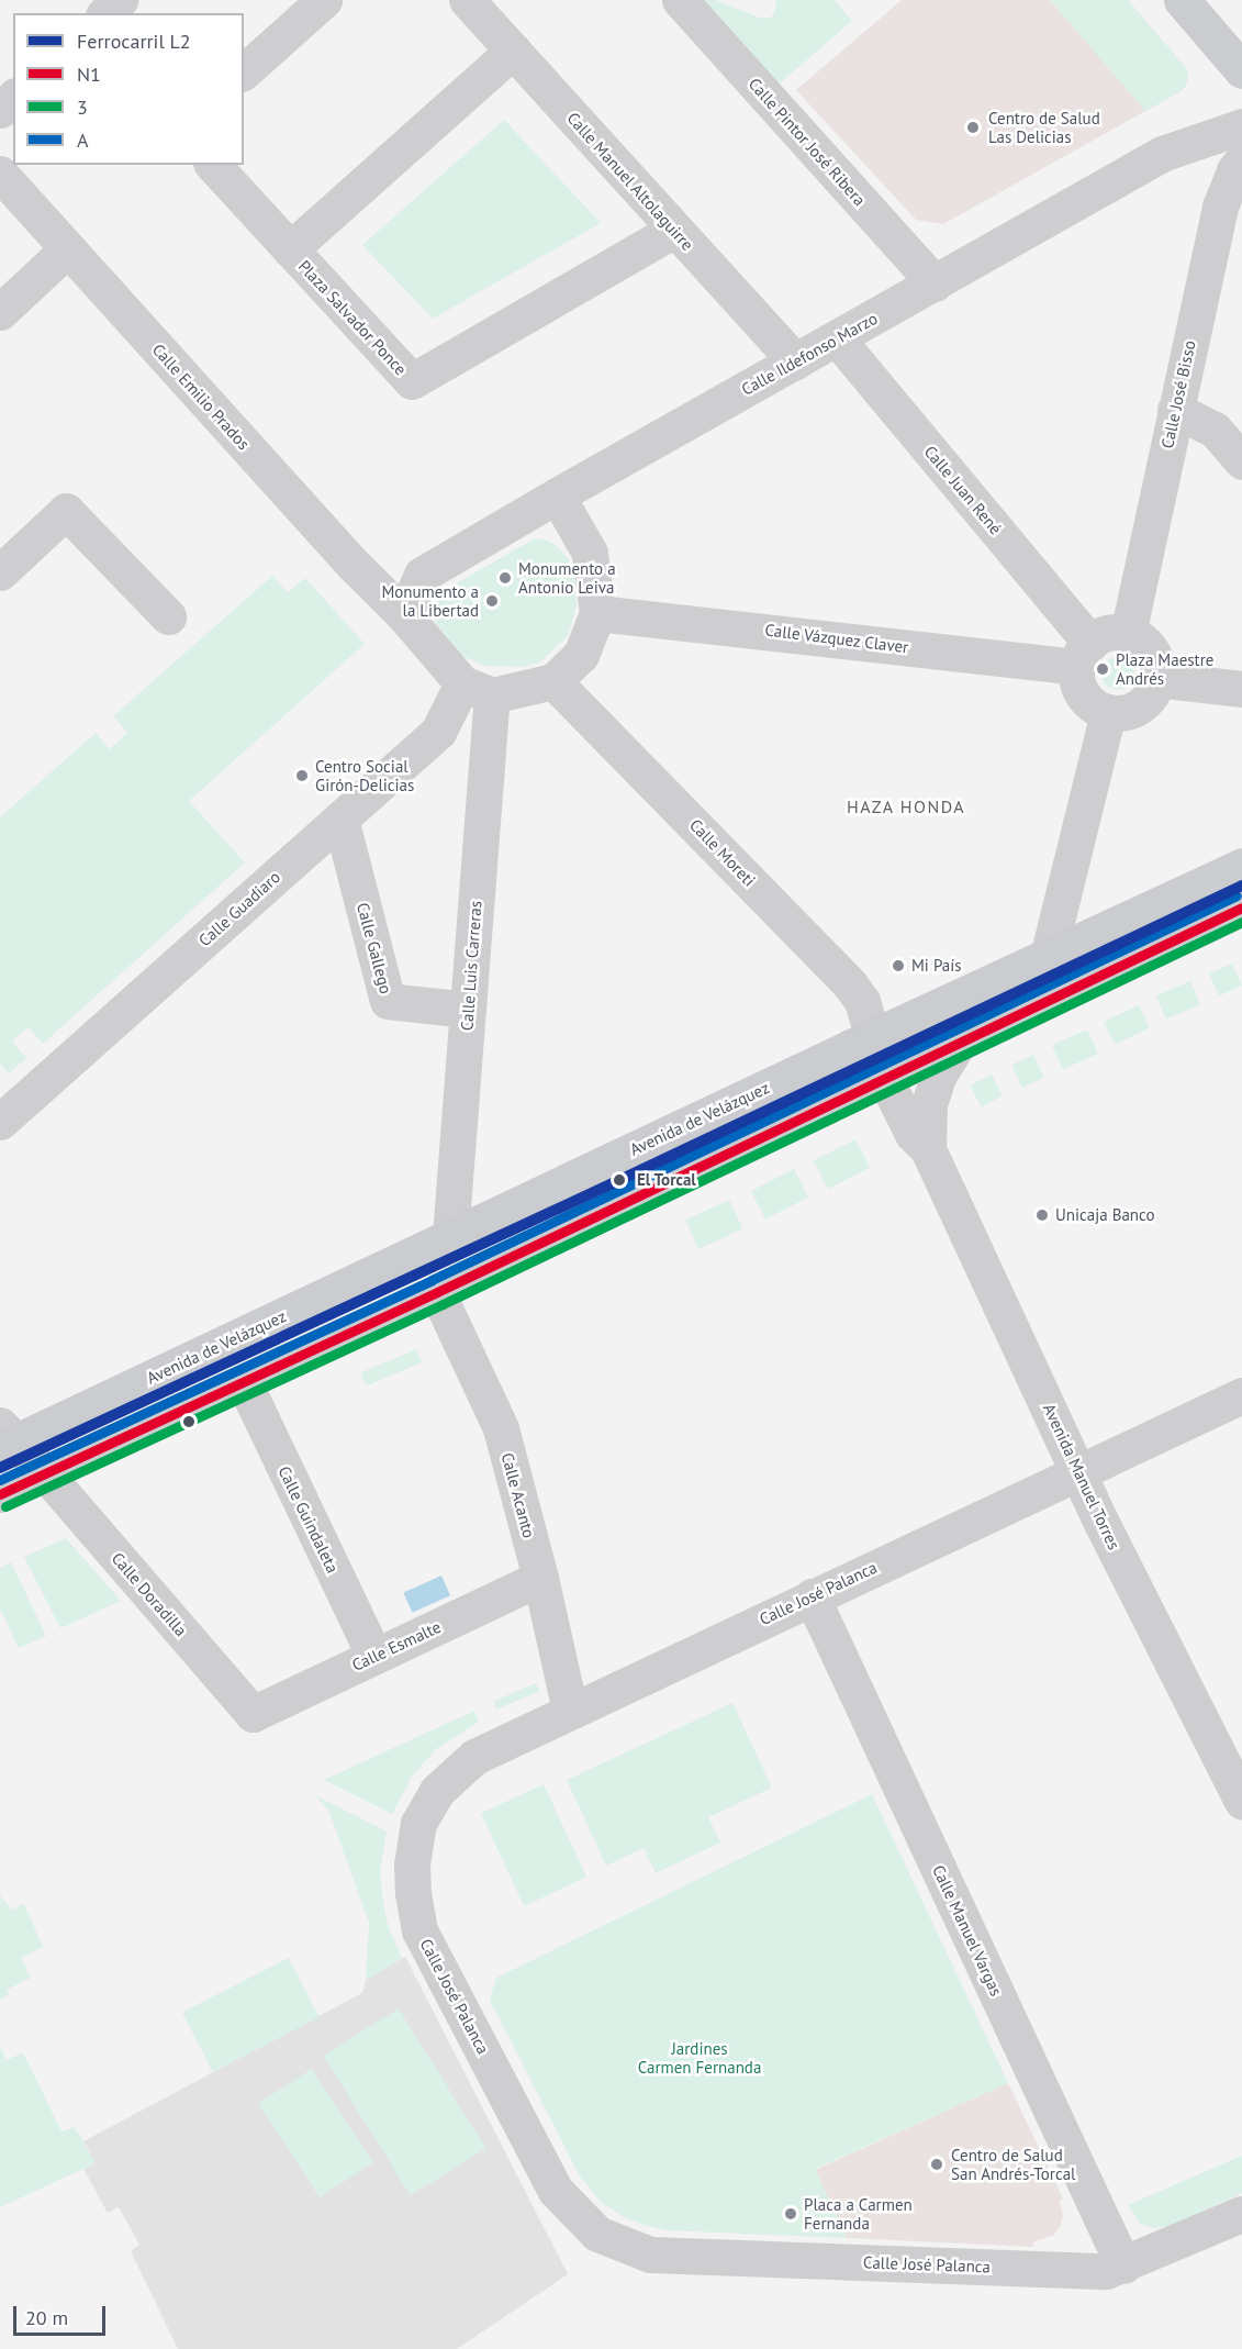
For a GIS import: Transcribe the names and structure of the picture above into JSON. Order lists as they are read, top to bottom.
{
  "streets": {
    "main road": ["Avenida de Velázquez"],
    "street": [
      "Calle Pintor José Ribera",
      "Calle Manuel Altolaguirre",
      "Plaza Salvador Ponce",
      "Calle Ildefonso Marzo",
      "Calle José Bisso",
      "Calle Emilio Prados",
      "Calle Juan René",
      "Calle Vázquez Claver",
      "Calle Moreti",
      "Calle Guadiaro",
      "Calle Gallego",
      "Calle Luis Carreras",
      "Avenida Manuel Torres",
      "Calle Acanto",
      "Calle Guindaleta",
      "Calle José Palanca",
      "Calle Doradilla",
      "Calle Esmalte",
      "Calle Manuel Vargas"
    ]
  },
  "crossings": [
    ["Calle Pintor José Ribera", "Calle Ildefonso Marzo"],
    ["Calle Manuel Altolaguirre", "Plaza Salvador Ponce"],
    ["Calle Manuel Altolaguirre", "Calle Ildefonso Marzo"],
    ["Calle Ildefonso Marzo", "Calle Emilio Prados"],
    ["Calle Ildefonso Marzo", "Calle Juan René"],
    ["Calle Ildefonso Marzo", "Calle Vázquez Claver"],
    ["Calle Ildefonso Marzo", "Calle Moreti"],
    ["Calle Ildefonso Marzo", "Calle Guadiaro"],
    ["Calle Ildefonso Marzo", "Calle Luis Carreras"],
    ["Calle José Bisso", "Calle Juan René"],
    ["Calle José Bisso", "Calle Vázquez Claver"],
    ["Calle Emilio Prados", "Calle Vázquez Claver"],
    ["Calle Emilio Prados", "Calle Moreti"],
    ["Calle Emilio Prados", "Calle Guadiaro"],
    ["Calle Emilio Prados", "Calle Luis Carreras"],
    ["Calle Juan René", "Calle Vázquez Claver"],
    ["Calle Vázquez Claver", "Calle Moreti"],
    ["Calle Vázquez Claver", "Calle Guadiaro"],
    ["Calle Vázquez Claver", "Calle Luis Carreras"],
    ["Calle Moreti", "Calle Guadiaro"],
    ["Calle Moreti", "Calle Luis Carreras"],
    ["Calle Moreti", "Avenida de Velázquez"],
    ["Calle Moreti", "Avenida Manuel Torres"],
    ["Calle Guadiaro", "Calle Gallego"],
    ["Calle Guadiaro", "Calle Luis Carreras"],
    ["Calle Gallego", "Calle Luis Carreras"],
    ["Calle Luis Carreras", "Avenida de Velázquez"],
    ["Avenida de Velázquez", "Calle Doradilla"],
    ["Avenida Manuel Torres", "Calle José Palanca"],
    ["Calle Acanto", "Calle José Palanca"],
    ["Calle Acanto", "Calle Esmalte"],
    ["Calle Guindaleta", "Calle Esmalte"],
    ["Calle José Palanca", "Calle Manuel Vargas"],
    ["Calle Doradilla", "Calle Esmalte"]
  ],
  "districts": ["HAZA HONDA"],
  "parks": ["Jardines Carmen Fernanda"],
  "places": [
    "Centro de Salud Las Delicias",
    "Monumento a Antonio Leiva",
    "Monumento a la Libertad",
    "Plaza Maestre Andrés",
    "Centro Social Girón-Delicias",
    "Mi País",
    "El Torcal",
    "Unicaja Banco",
    "Centro de Salud San Andrés-Torcal",
    "Placa a Carmen Fernanda"
  ],
  "lines": [
    "rail line L2",
    "transit line A",
    "transit line N1",
    "transit line 3"
  ],
  "legend": [
    "Ferrocarril L2",
    "N1",
    "3",
    "A"
  ],
  "scale_bar": "20 m"
}
